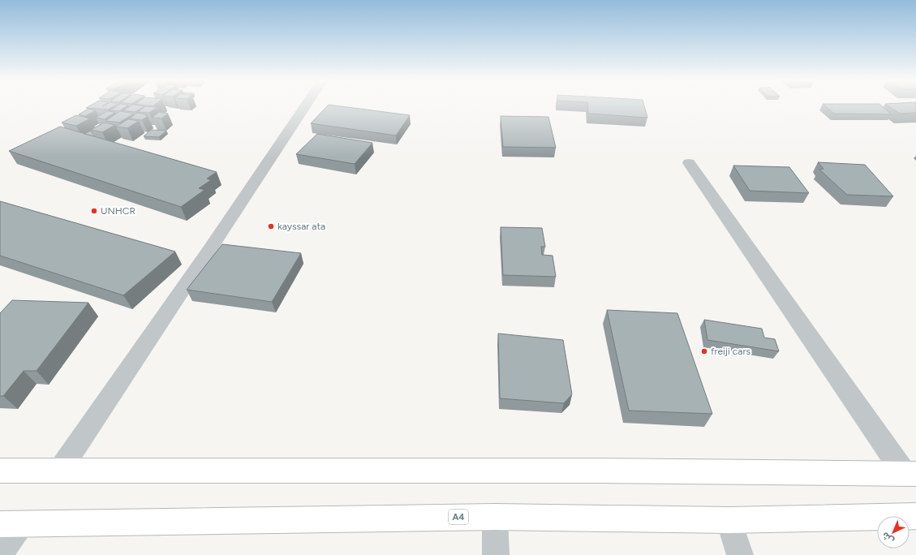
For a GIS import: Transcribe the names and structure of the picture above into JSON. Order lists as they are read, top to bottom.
{
  "streets": {
    "highway": ["A4"]
  },
  "places": ["UNHCR", "kayssar ata", "freiji cars"],
  "north": "bottom left"
}
